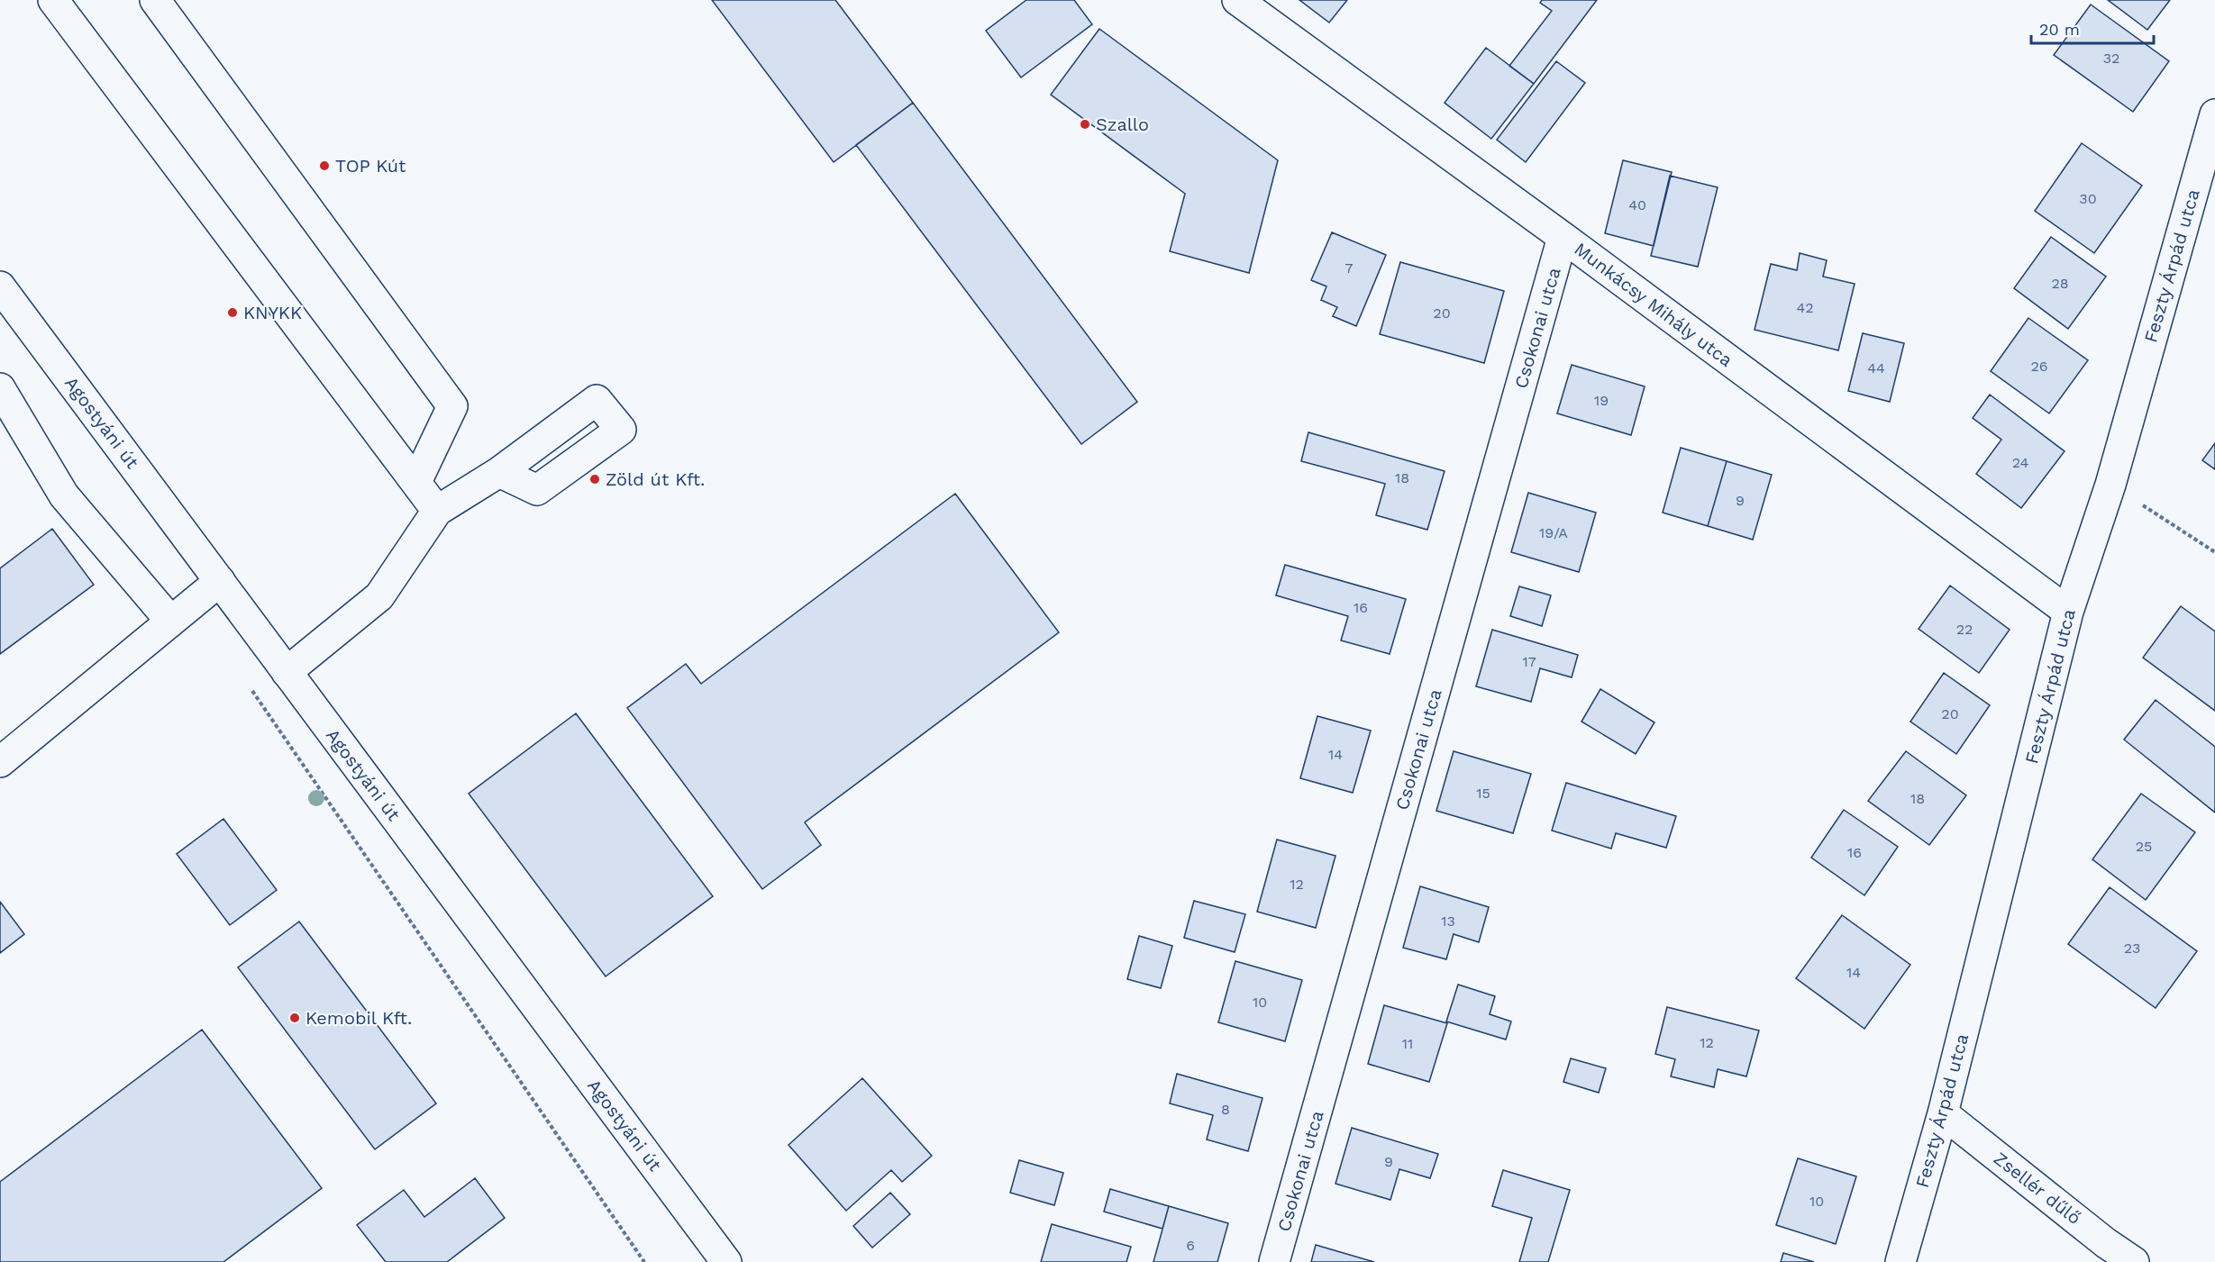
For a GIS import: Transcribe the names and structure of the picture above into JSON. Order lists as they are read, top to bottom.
{
  "streets": {
    "street": [
      "Feszty Árpád utca",
      "Munkácsy Mihály utca",
      "Csokonai utca",
      "Agostyáni út",
      "Zsellér dűlő"
    ]
  },
  "crossings": [
    ["Feszty Árpád utca", "Munkácsy Mihály utca"],
    ["Feszty Árpád utca", "Zsellér dűlő"],
    ["Munkácsy Mihály utca", "Csokonai utca"]
  ],
  "places": [
    "Szallo",
    "TOP Kút",
    "KNYKK",
    "Zöld út Kft.",
    "Kemobil Kft."
  ],
  "house_numbers": [
    "32",
    "30",
    "40",
    "7",
    "28",
    "42",
    "20",
    "26",
    "44",
    "19",
    "24",
    "18",
    "9",
    "19/A",
    "16",
    "22",
    "17",
    "20",
    "14",
    "15",
    "18",
    "25",
    "16",
    "12",
    "13",
    "23",
    "14",
    "10",
    "12",
    "11",
    "8",
    "9",
    "10",
    "6"
  ],
  "scale_bar": "20 m"
}
